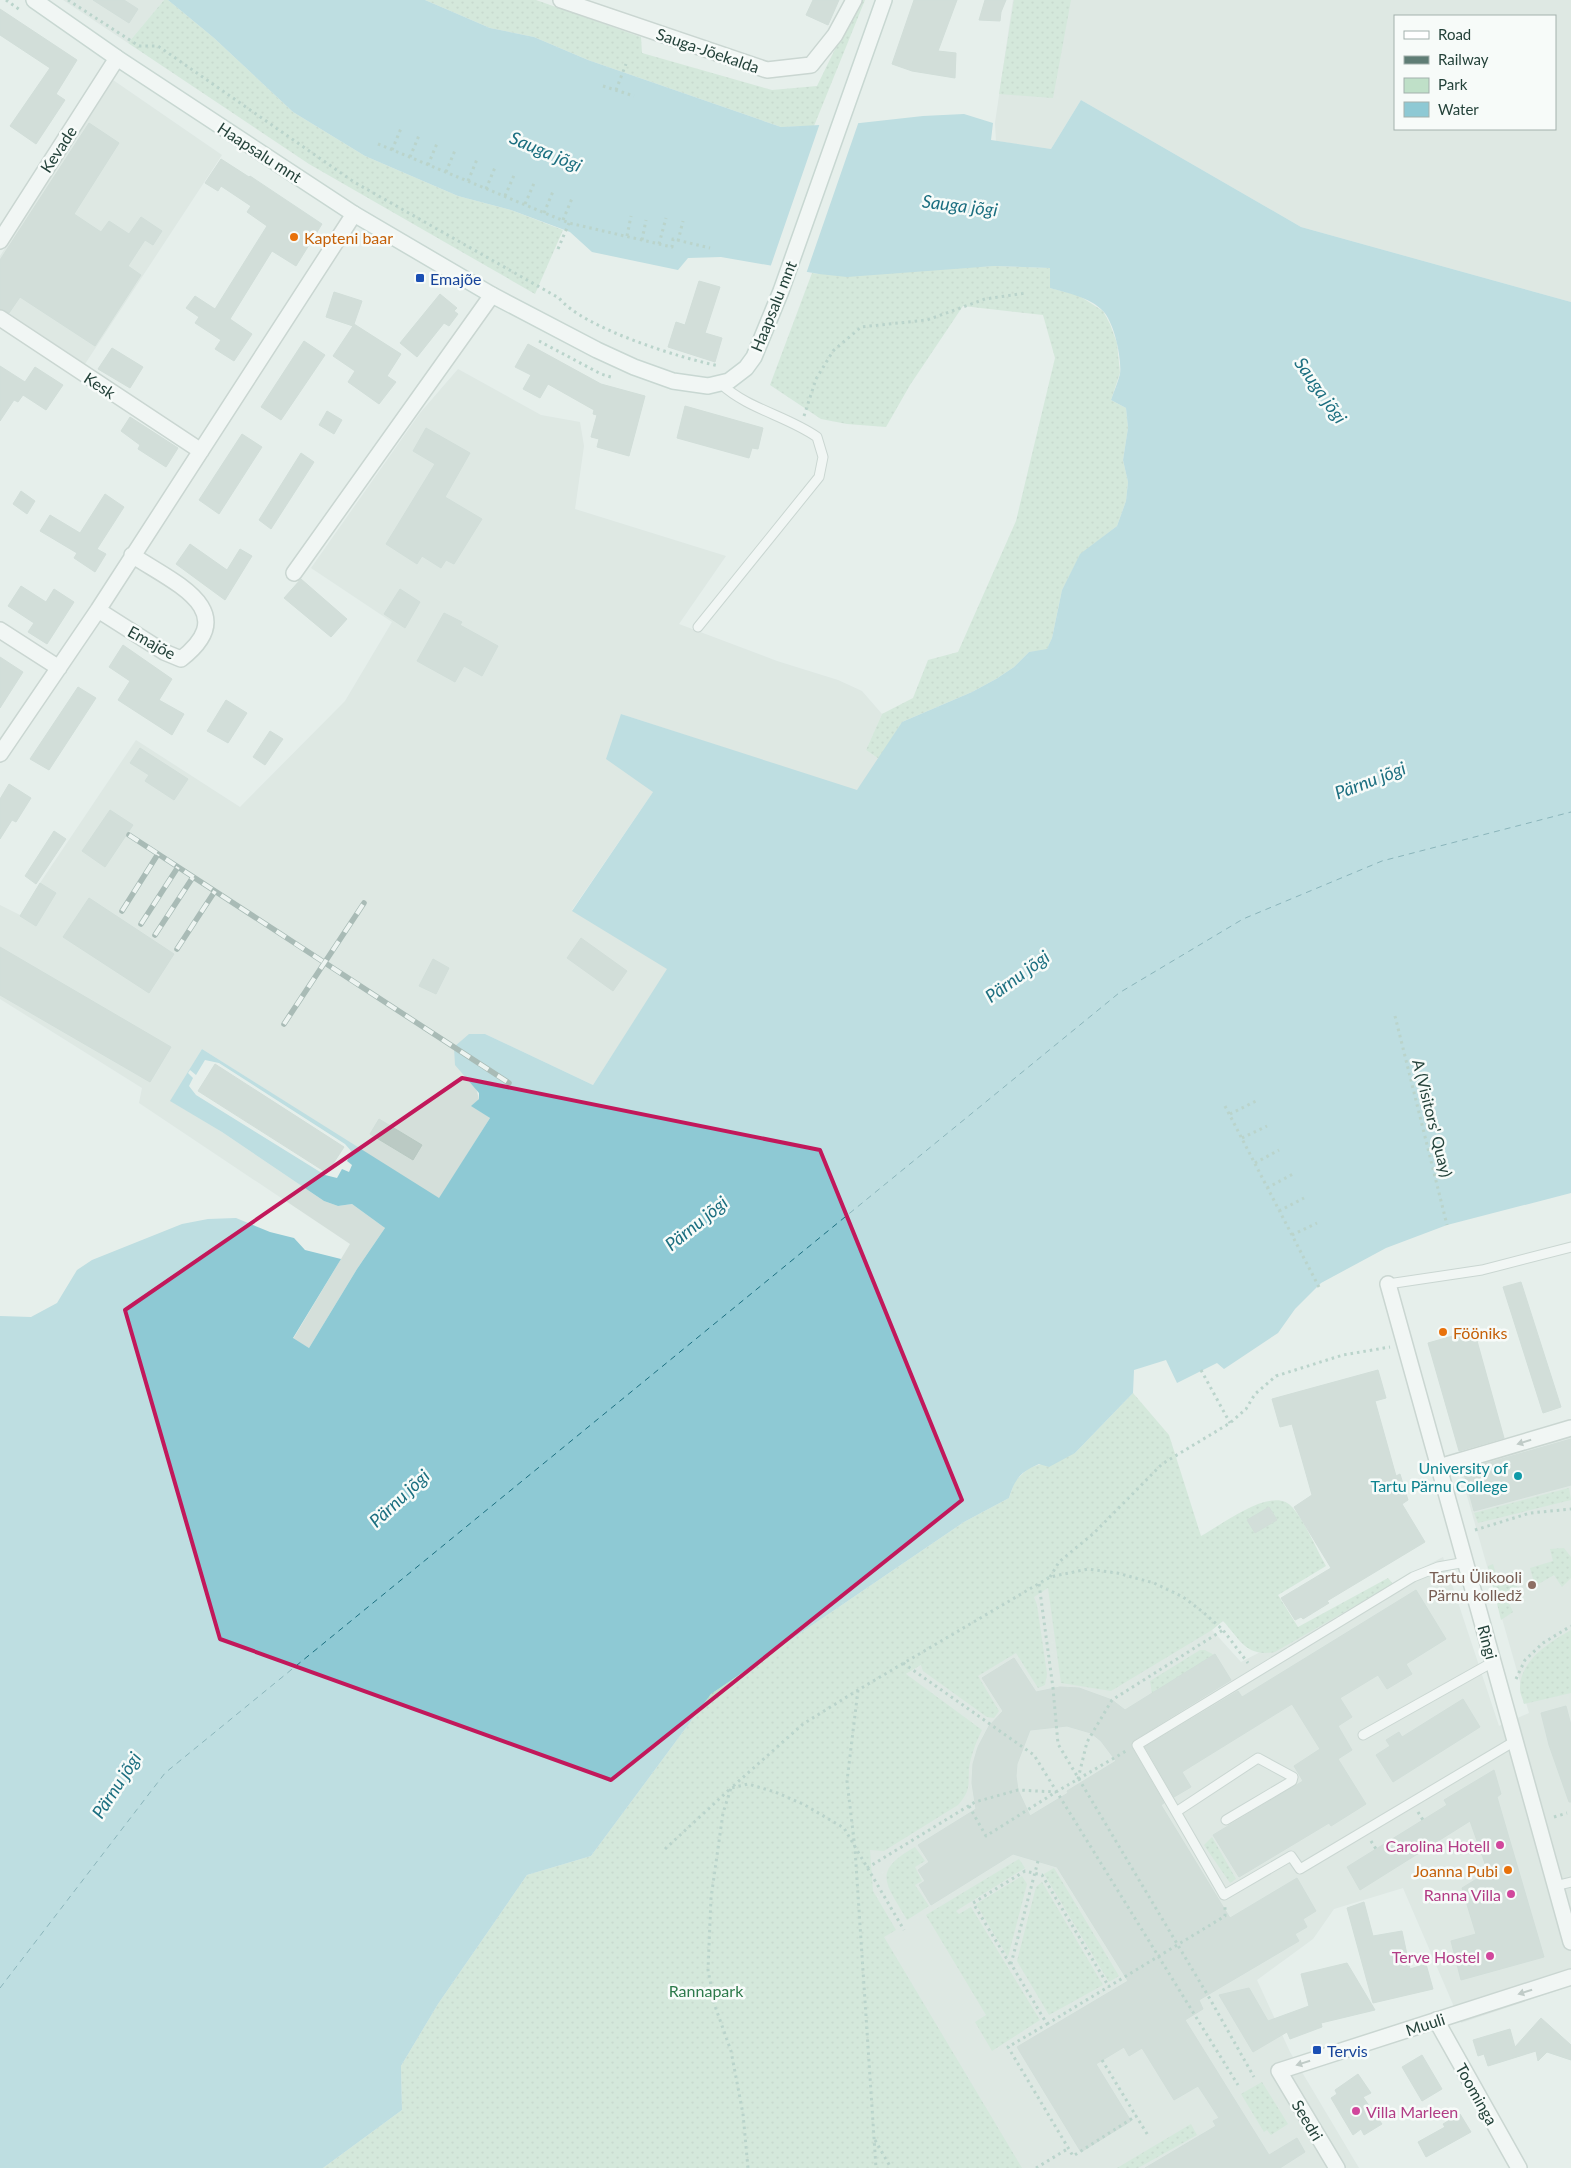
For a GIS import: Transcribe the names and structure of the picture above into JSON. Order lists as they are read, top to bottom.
{
  "streets": {
    "street": [
      "Sauga-Jõekalda",
      "Kevade",
      "Haapsalu mnt",
      "Kesk",
      "Emajõe",
      "Ringi",
      "Muuli",
      "Toominga",
      "Seedri"
    ],
    "path": ["A (Visitors' Quay)"]
  },
  "crossings": [
    ["Kevade", "Haapsalu mnt"],
    ["Muuli", "Toominga"],
    ["Muuli", "Seedri"]
  ],
  "one_way": ["Muuli"],
  "water": ["Sauga jõgi", "Pärnu jõgi"],
  "parks": ["Rannapark"],
  "places": {
    "other": [
      "Kapteni baar",
      "Fööniks",
      "University of Tartu Pärnu College",
      "Tartu Ülikooli Pärnu kolledž",
      "Carolina Hotell",
      "Joanna Pubi",
      "Ranna Villa",
      "Terve Hostel",
      "Villa Marleen"
    ],
    "transit": ["Emajõe", "Tervis"]
  },
  "legend": [
    "Road",
    "Railway",
    "Park",
    "Water"
  ]
}
